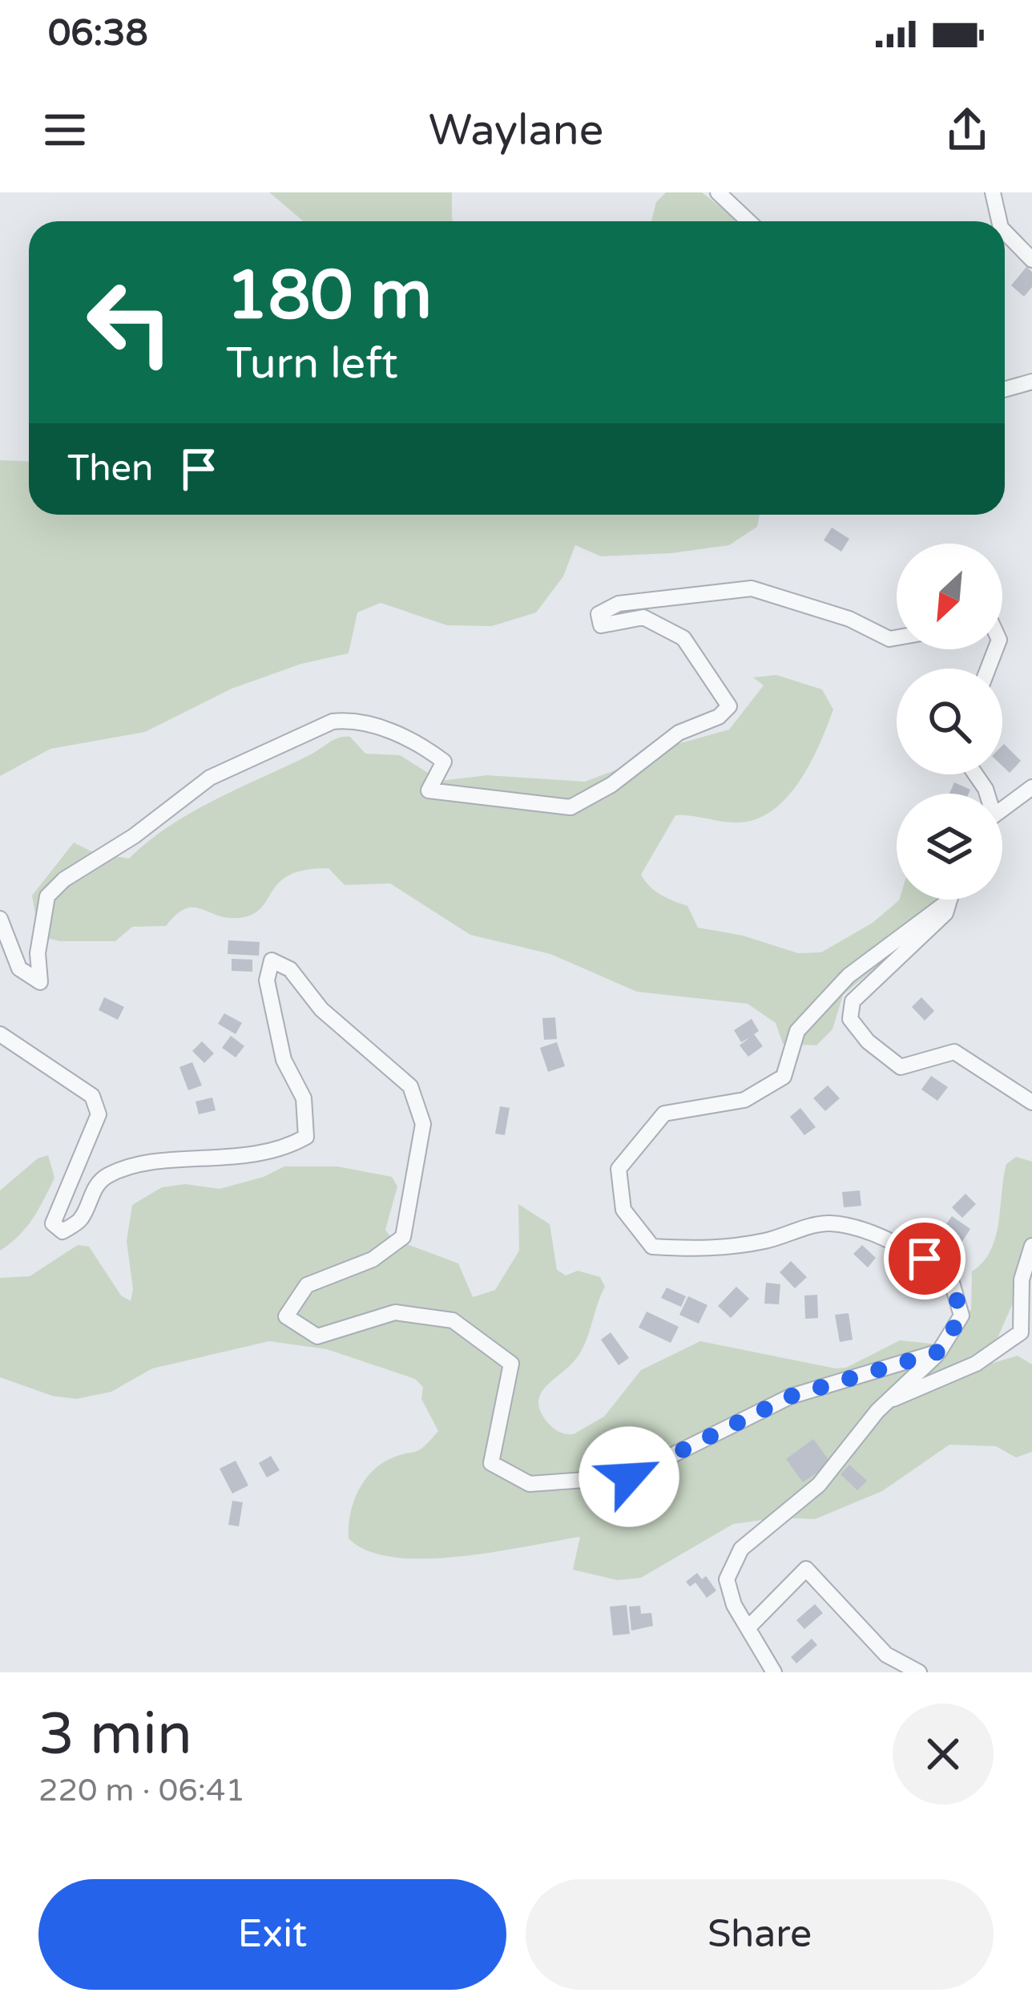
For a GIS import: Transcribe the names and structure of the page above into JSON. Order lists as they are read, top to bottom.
{
  "north": "bottom left",
  "page": {
    "status": "06:38",
    "header": "Waylane",
    "turn": ["180 m", "Turn left"],
    "then": "Then",
    "heading": ["3 min", "220 m · 06:41"],
    "buttons": ["Exit", "Share"]
  }
}
